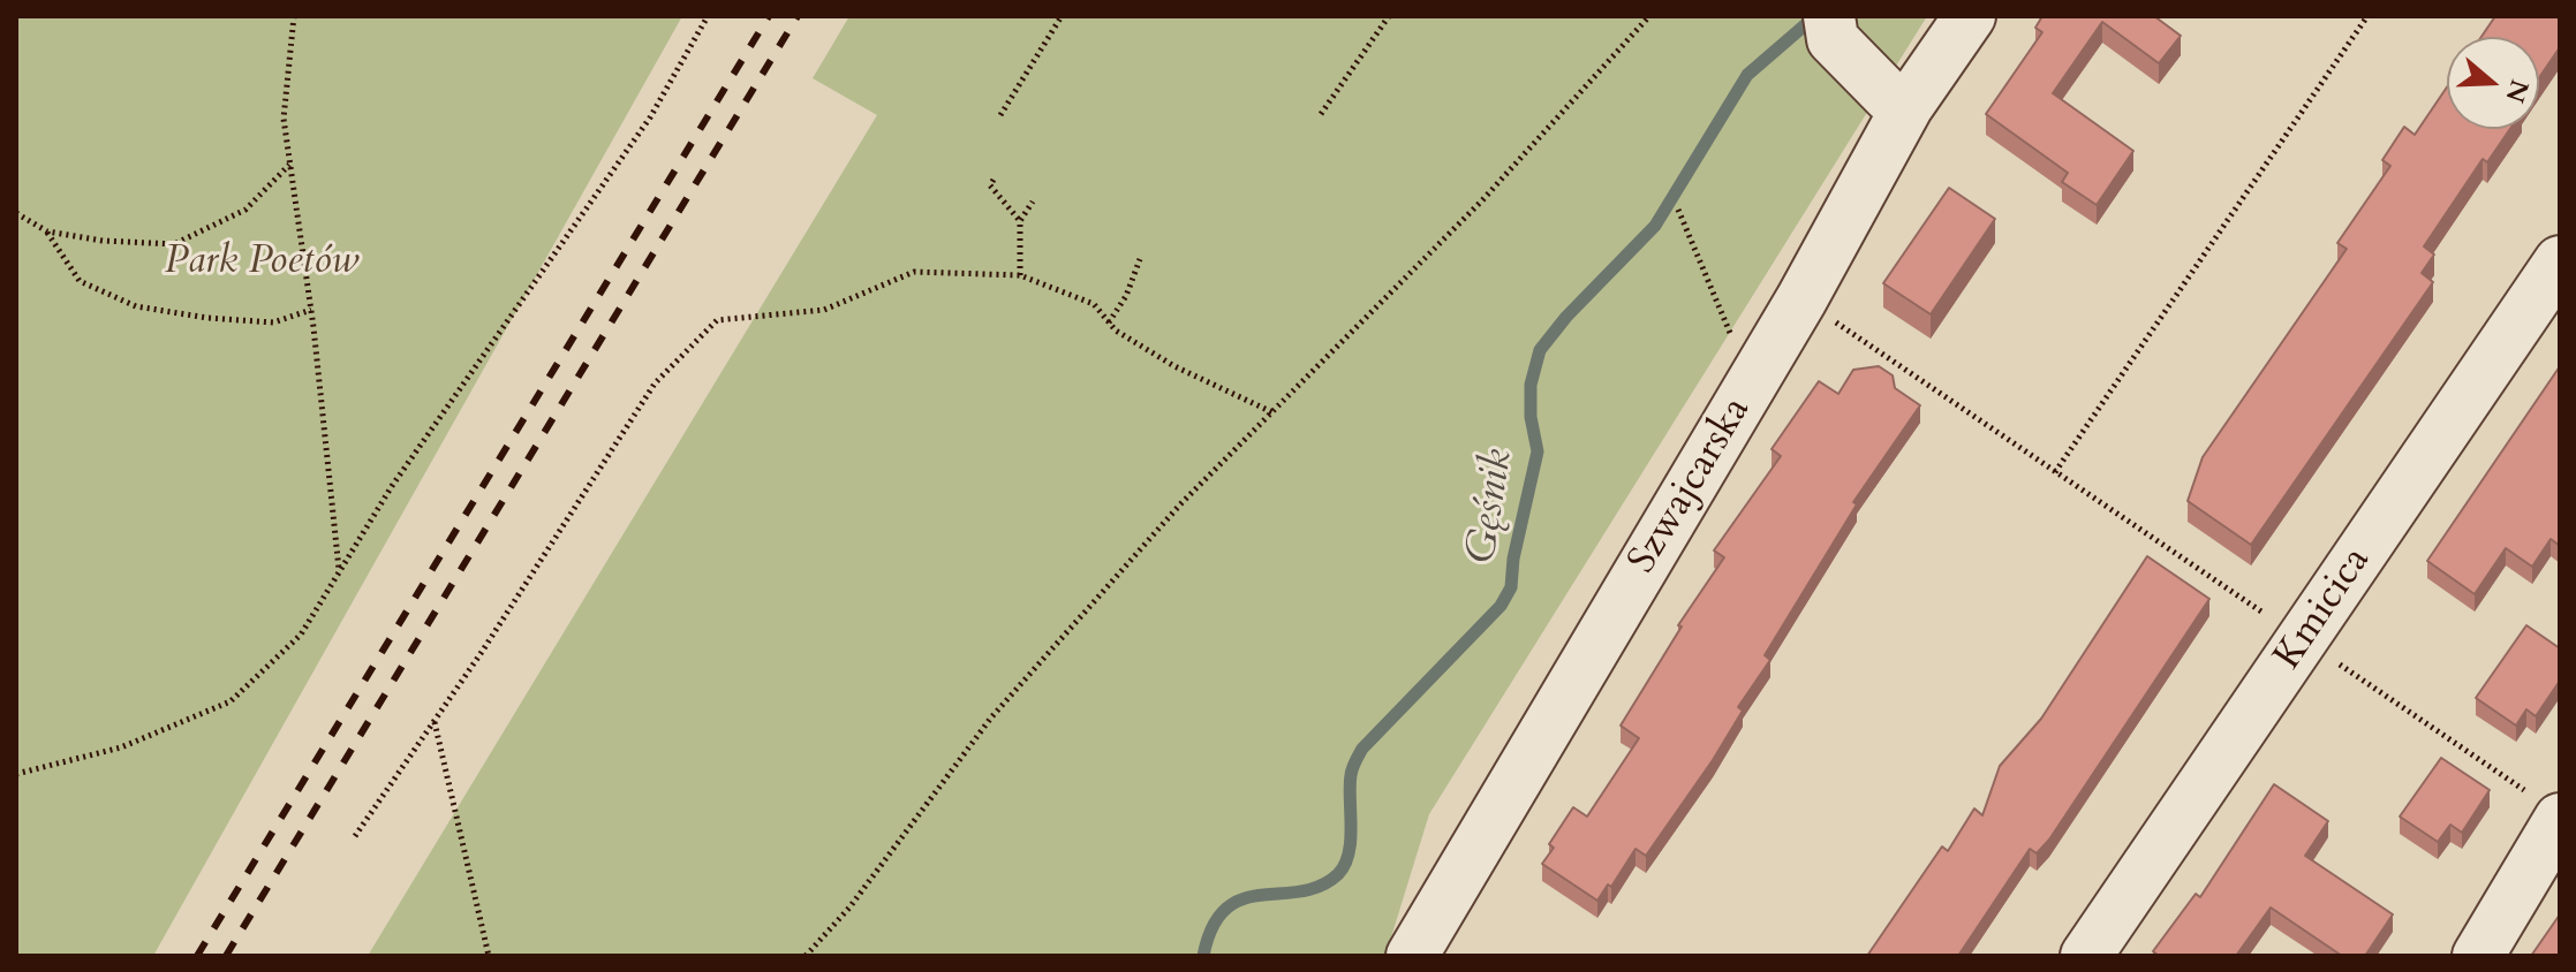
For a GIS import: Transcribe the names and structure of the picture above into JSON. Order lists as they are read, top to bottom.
{
  "streets": {
    "street": ["Szwajcarska", "Kmicica"]
  },
  "water": ["Gęśnik"],
  "parks": ["Park Poetów"],
  "north": "right"
}
